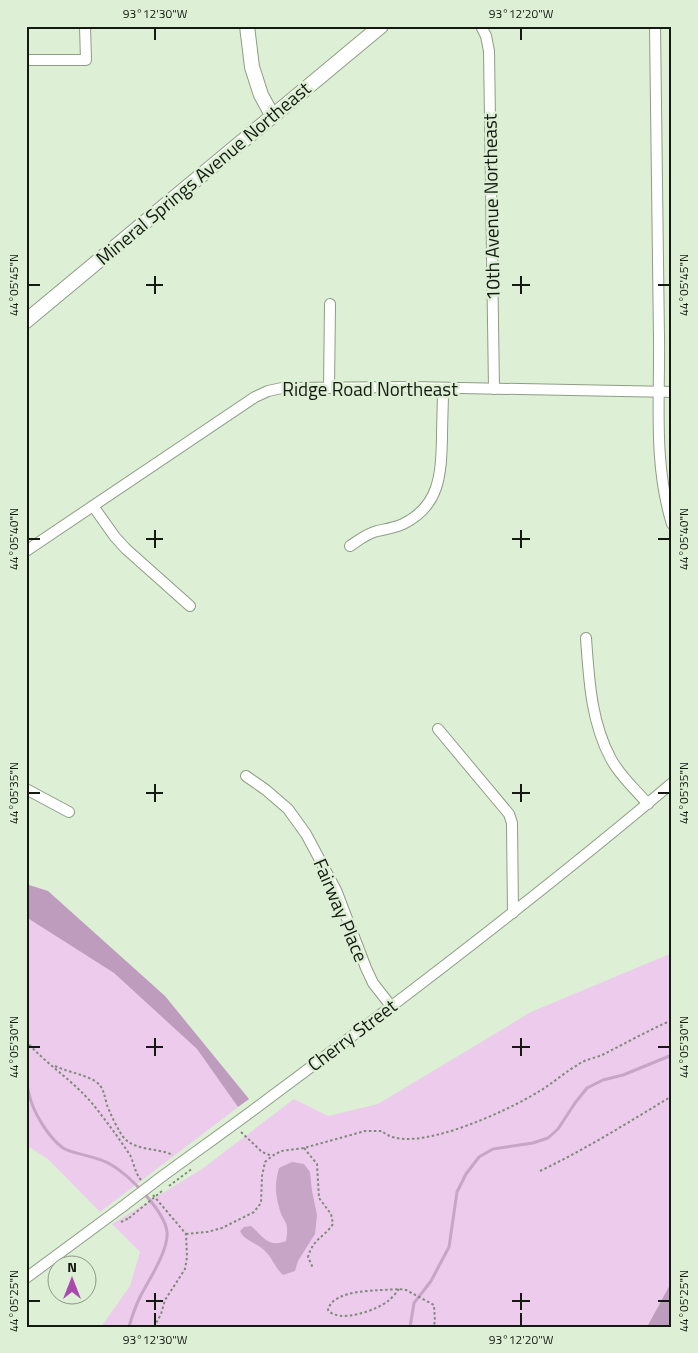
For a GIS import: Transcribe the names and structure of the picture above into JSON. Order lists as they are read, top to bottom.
{
  "streets": {
    "main road": ["Mineral Springs Avenue Northeast"],
    "street": [
      "10th Avenue Northeast",
      "Ridge Road Northeast",
      "Fairway Place",
      "Cherry Street"
    ]
  },
  "crossings": [
    ["10th Avenue Northeast", "Ridge Road Northeast"],
    ["Fairway Place", "Cherry Street"]
  ],
  "north": "top",
  "coordinates": [
    "93°12'30\"W",
    "93°12'20\"W",
    "44°05'45\"N",
    "44°05'40\"N",
    "44°05'35\"N",
    "44°05'30\"N",
    "44°05'25\"N"
  ]
}
